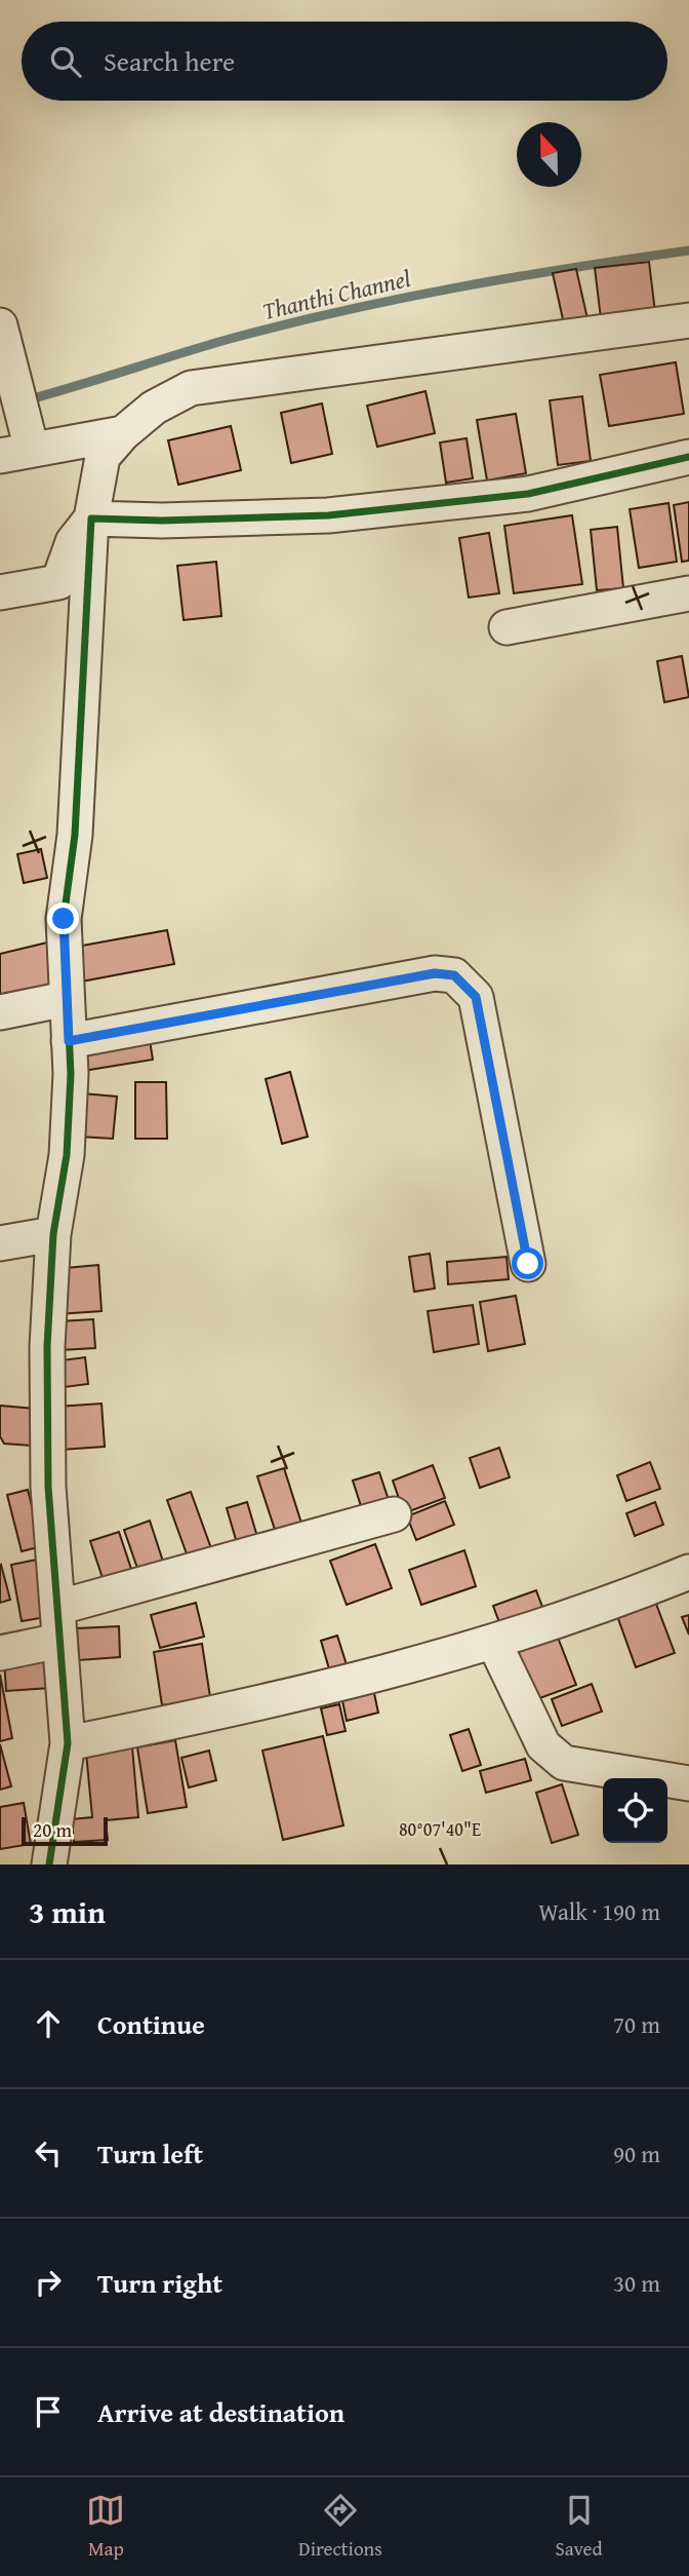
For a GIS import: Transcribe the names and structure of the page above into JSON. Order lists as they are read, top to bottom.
{
  "water": ["Thanthi Channel"],
  "scale_bar": "20 m",
  "north": "top",
  "page": {
    "search": "Search here",
    "scale": "20 m",
    "heading": ["3 min", "Walk · 190 m"],
    "list": [
      ["Continue", "70 m"],
      ["Turn left", "90 m"],
      ["Turn right", "30 m"],
      "Arrive at destination"
    ],
    "nav": ["Map", "Directions", "Saved"]
  },
  "coordinates": ["80°07'40\"E"]
}
